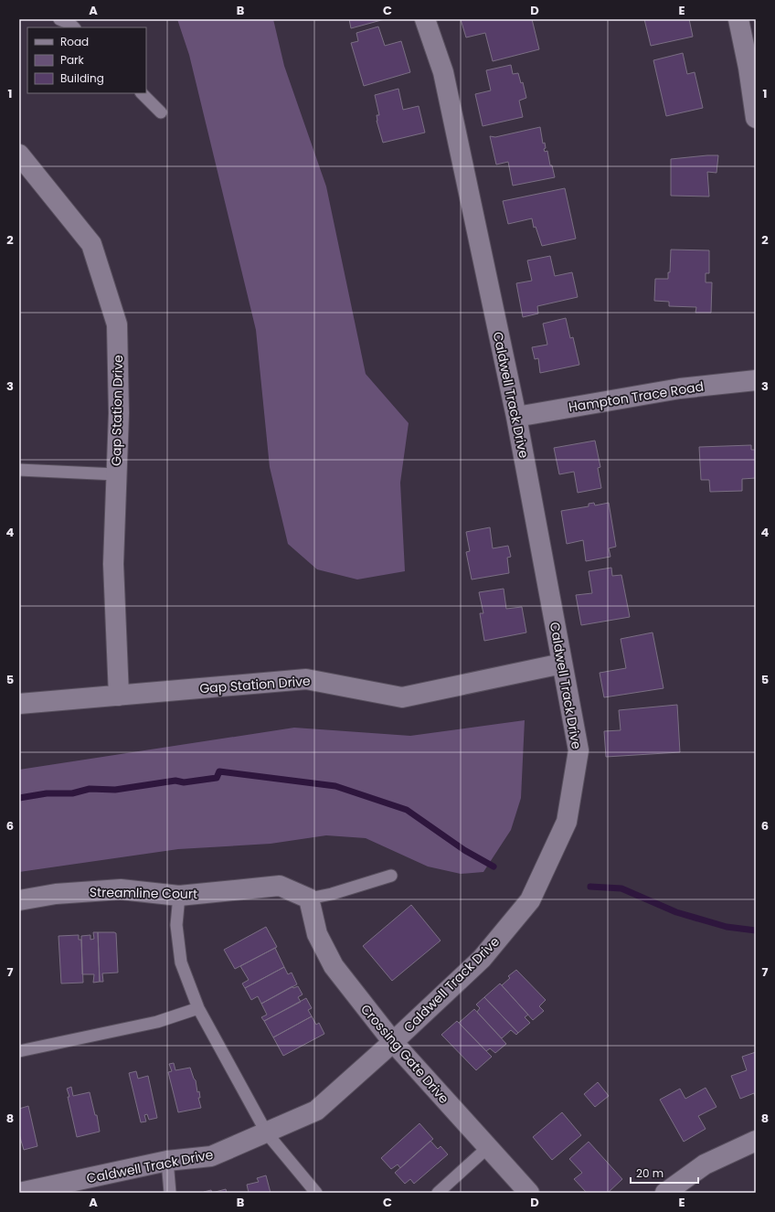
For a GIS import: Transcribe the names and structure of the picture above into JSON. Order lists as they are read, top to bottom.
{
  "streets": {
    "street": [
      "Caldwell Track Drive",
      "Hampton Trace Road",
      "Gap Station Drive",
      "Streamline Court",
      "Crossing Gate Drive"
    ]
  },
  "crossings": [
    ["Caldwell Track Drive", "Hampton Trace Road"],
    ["Caldwell Track Drive", "Gap Station Drive"],
    ["Caldwell Track Drive", "Crossing Gate Drive"],
    ["Streamline Court", "Crossing Gate Drive"]
  ],
  "legend": ["Road", "Park", "Building"],
  "scale_bar": "20 m",
  "grid": {
    "columns": [
      "A",
      "B",
      "C",
      "D",
      "E"
    ],
    "rows": [
      "1",
      "2",
      "3",
      "4",
      "5",
      "6",
      "7",
      "8"
    ]
  }
}
